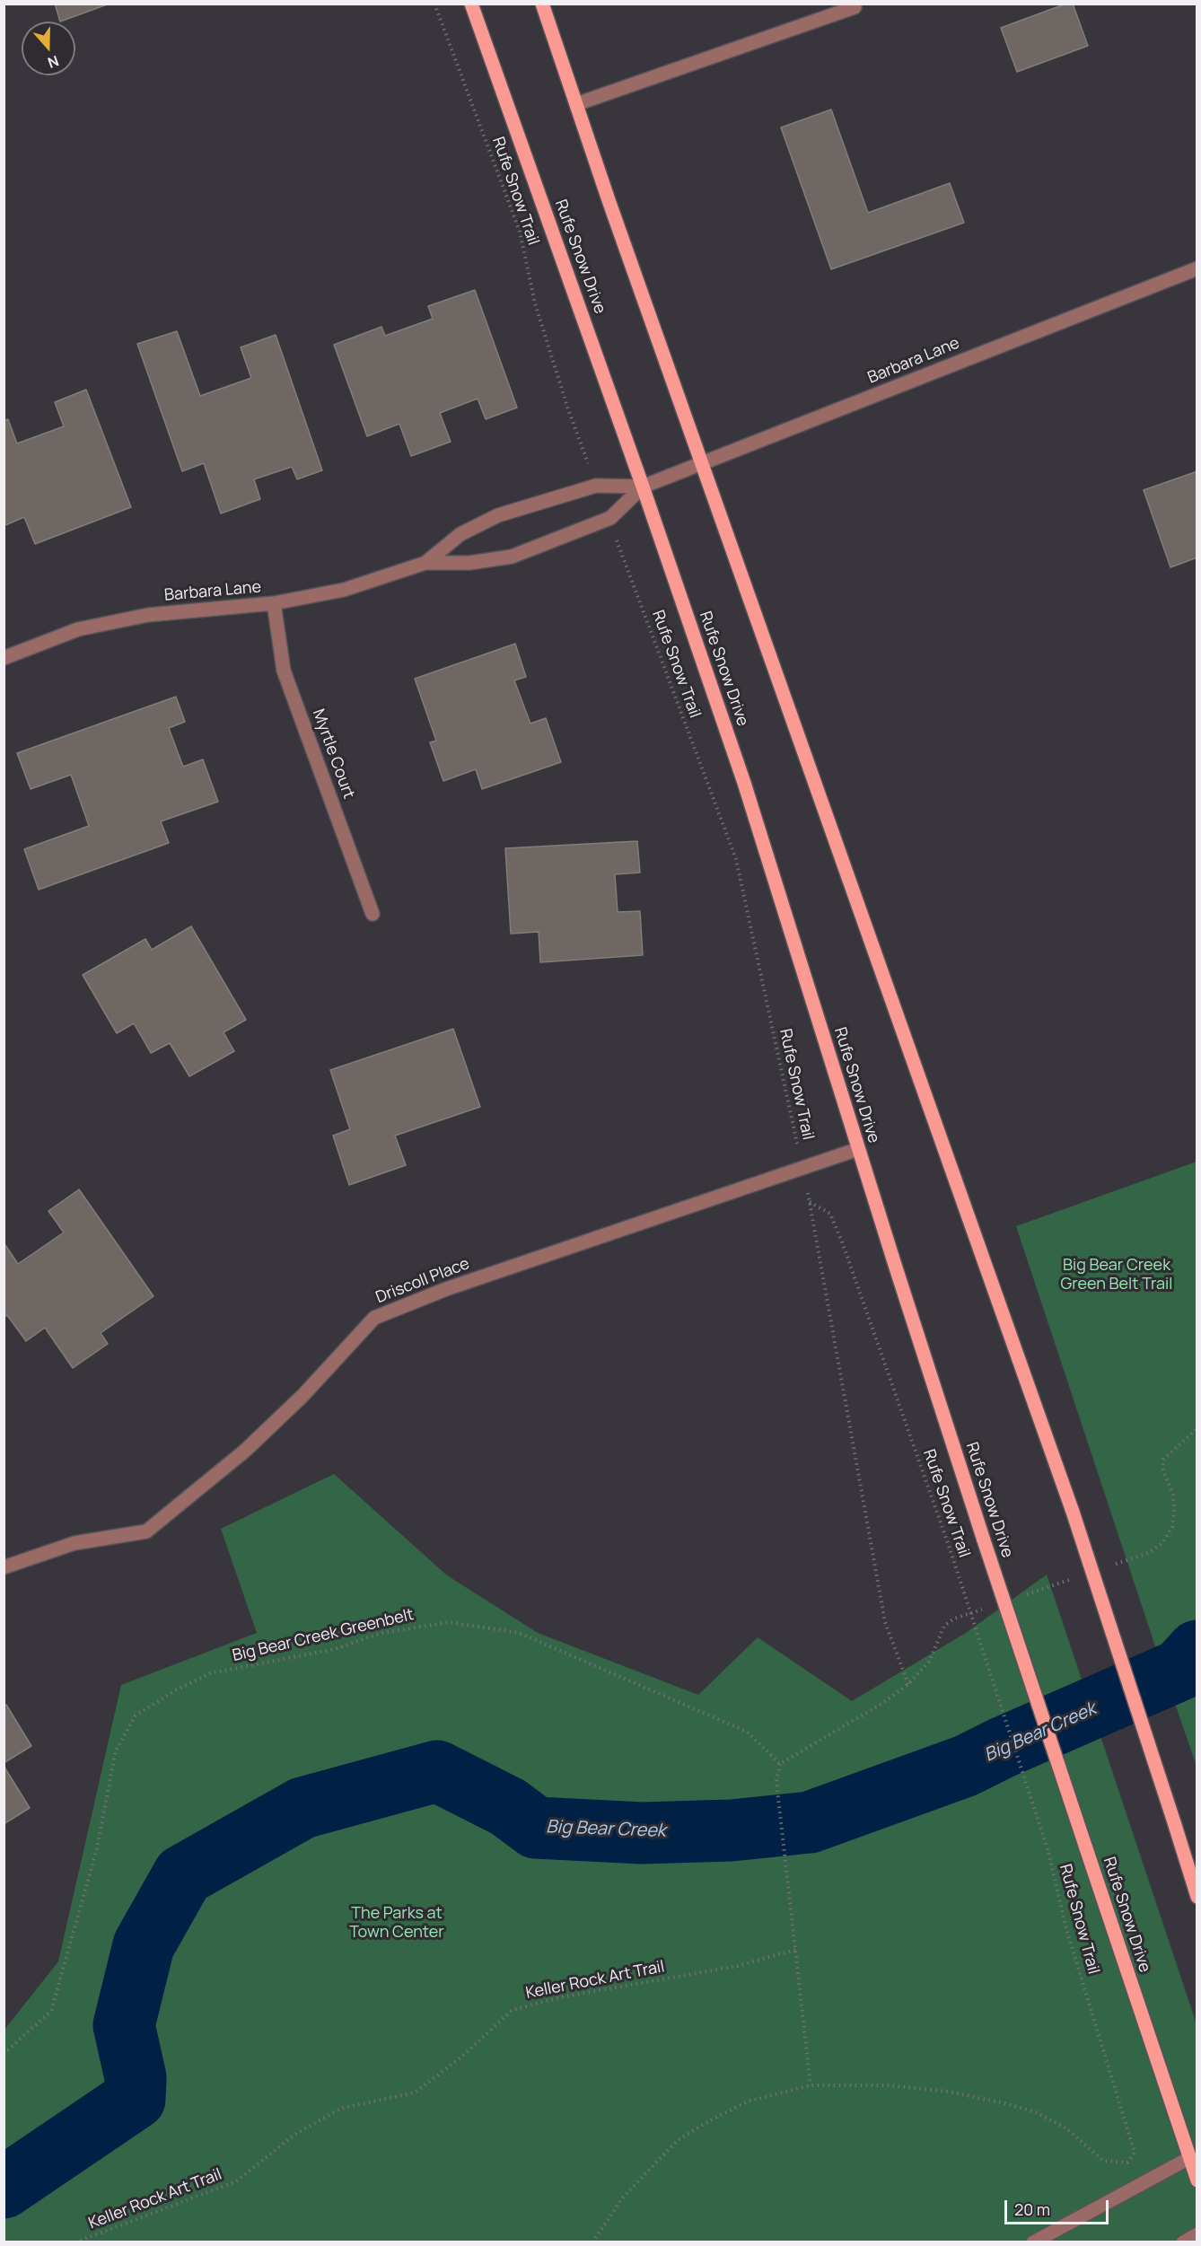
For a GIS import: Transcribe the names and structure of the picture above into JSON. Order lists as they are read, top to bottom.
{
  "streets": {
    "main road": ["Rufe Snow Drive"],
    "street": ["Barbara Lane", "Myrtle Court", "Driscoll Place"],
    "path": ["Rufe Snow Trail", "Big Bear Creek Greenbelt", "Keller Rock Art Trail"]
  },
  "crossings": [
    ["Rufe Snow Trail", "Barbara Lane"],
    ["Rufe Snow Trail", "Driscoll Place"],
    ["Rufe Snow Drive", "Barbara Lane"],
    ["Rufe Snow Drive", "Driscoll Place"],
    ["Barbara Lane", "Myrtle Court"]
  ],
  "water": ["Big Bear Creek"],
  "parks": ["Big Bear Creek Green Belt Trail", "The Parks at Town Center"],
  "scale_bar": "20 m",
  "north": "bottom"
}
